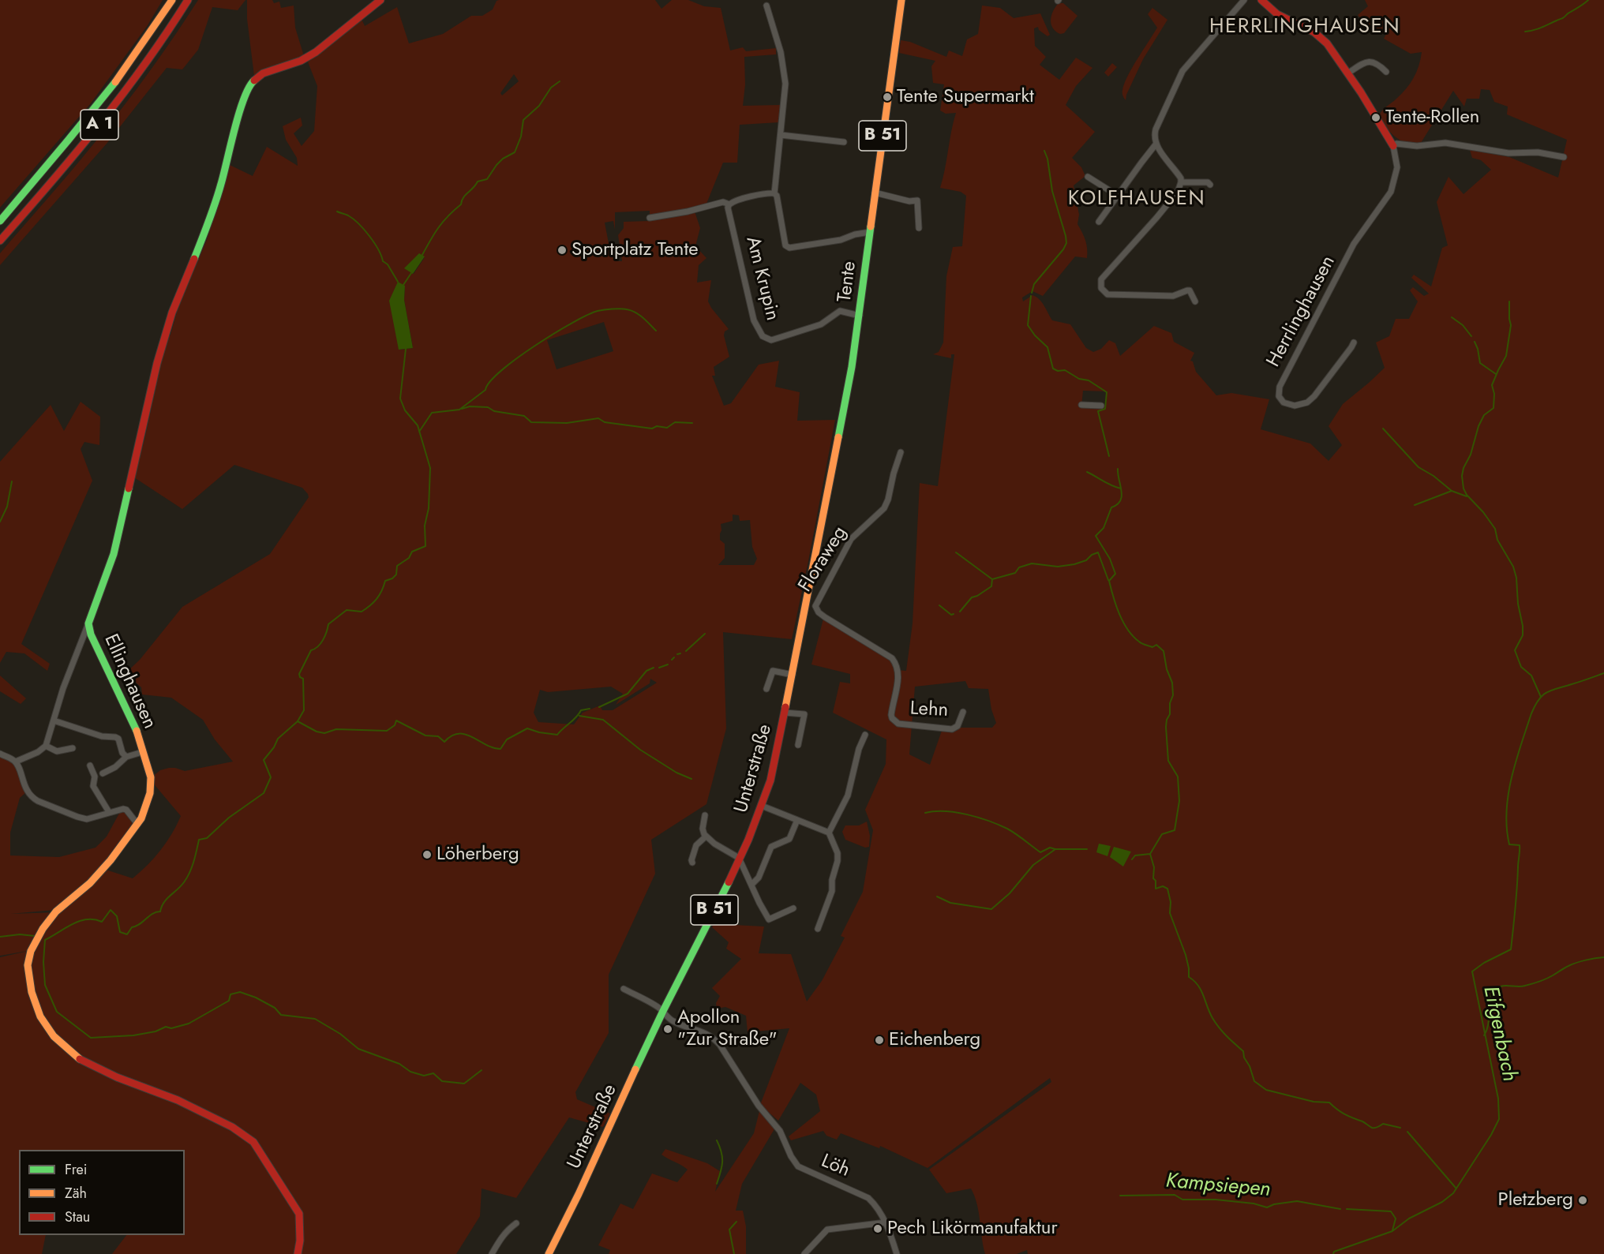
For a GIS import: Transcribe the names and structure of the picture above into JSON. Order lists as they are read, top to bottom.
{
  "streets": {
    "main road": [
      "A 1",
      "B 51",
      "Tente",
      "Herrlinghausen",
      "Ellinghausen",
      "Unterstraße"
    ],
    "street": [
      "Am Krupin",
      "Floraweg",
      "Lehn",
      "Löh"
    ]
  },
  "crossings": [
    ["Am Krupin", "Tente"],
    ["Tente", "Unterstraße"],
    ["Floraweg", "Lehn"],
    ["Floraweg", "Unterstraße"],
    ["Unterstraße", "Löh"]
  ],
  "districts": ["HERRLINGHAUSEN", "KOLFHAUSEN"],
  "water": ["Eifgenbach", "Kampsiepen"],
  "places": [
    "Tente Supermarkt",
    "Tente-Rollen",
    "Sportplatz Tente",
    "Löherberg",
    "Apollon \"Zur Straße\"",
    "Eichenberg",
    "Pletzberg",
    "Pech Likörmanufaktur"
  ],
  "legend": ["Frei", "Zäh", "Stau"]
}
